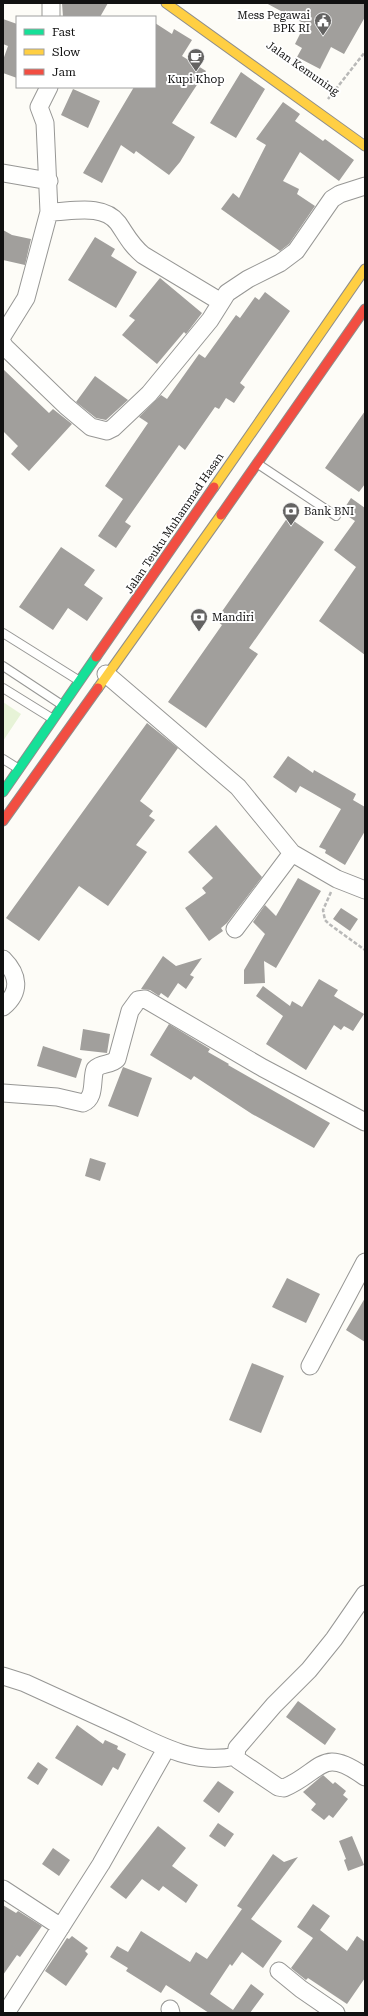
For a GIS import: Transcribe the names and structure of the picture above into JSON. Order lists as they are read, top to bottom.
{
  "streets": {
    "main road": ["Jalan Teuku Muhammad Hasan"]
  },
  "places": {
    "public building": ["Mess Pegawai BPK RI"],
    "cafe": ["Kupi Khop"],
    "bank": ["Bank BNI", "Mandiri"]
  },
  "legend": ["Fast", "Slow", "Jam"]
}
